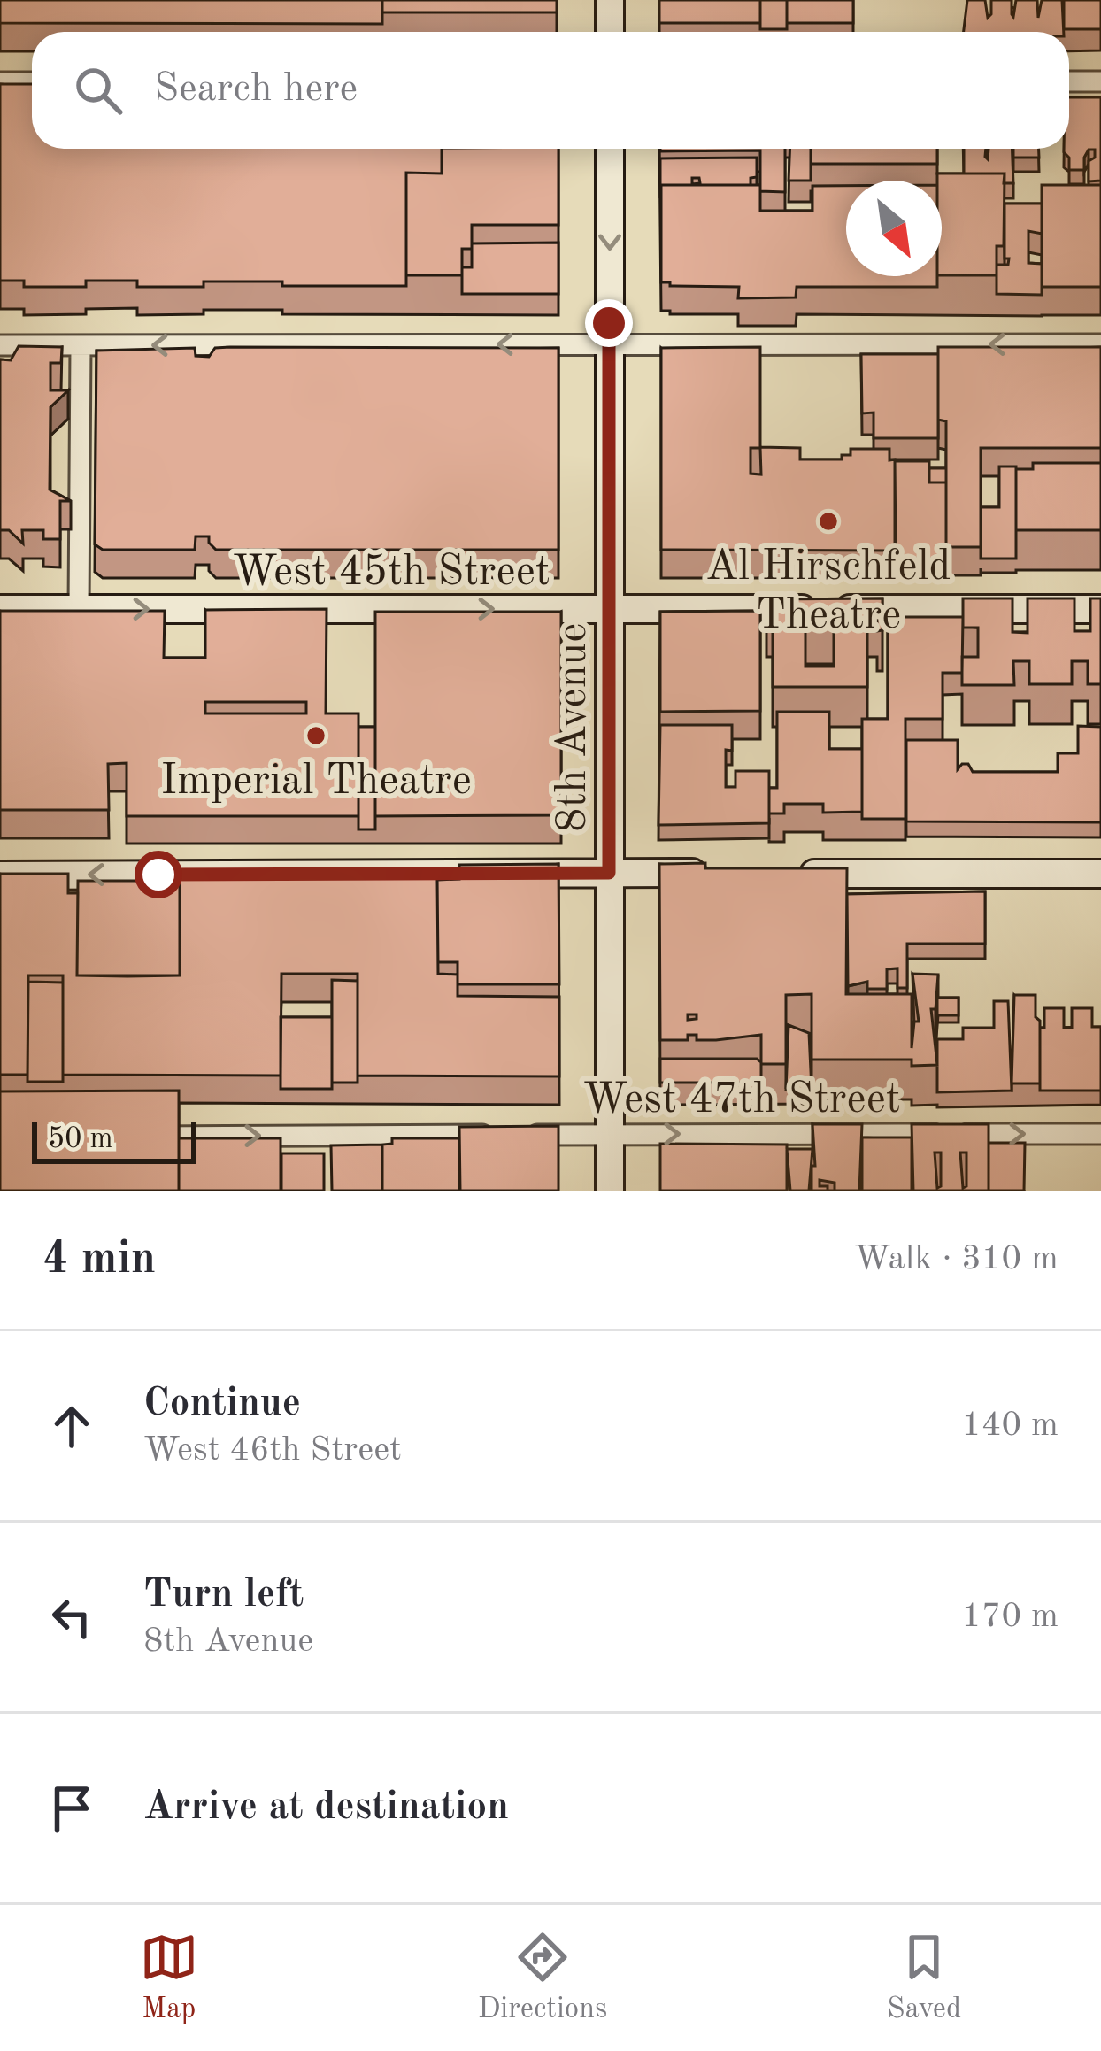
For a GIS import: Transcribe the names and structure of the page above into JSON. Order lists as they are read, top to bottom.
{
  "streets": {
    "main road": ["West 45th Street", "8th Avenue"],
    "street": ["West 47th Street"]
  },
  "crossings": [
    ["West 45th Street", "8th Avenue"],
    ["8th Avenue", "West 47th Street"]
  ],
  "one_way": ["West 45th Street", "West 47th Street"],
  "places": ["Al Hirschfeld Theatre", "Imperial Theatre"],
  "scale_bar": "50 m",
  "north": "bottom right",
  "page": {
    "search": "Search here",
    "scale": "50 m",
    "heading": ["4 min", "Walk · 310 m"],
    "list": [
      ["Continue", "West 46th Street", "140 m"],
      ["Turn left", "8th Avenue", "170 m"],
      "Arrive at destination"
    ],
    "nav": ["Map", "Directions", "Saved"]
  }
}
